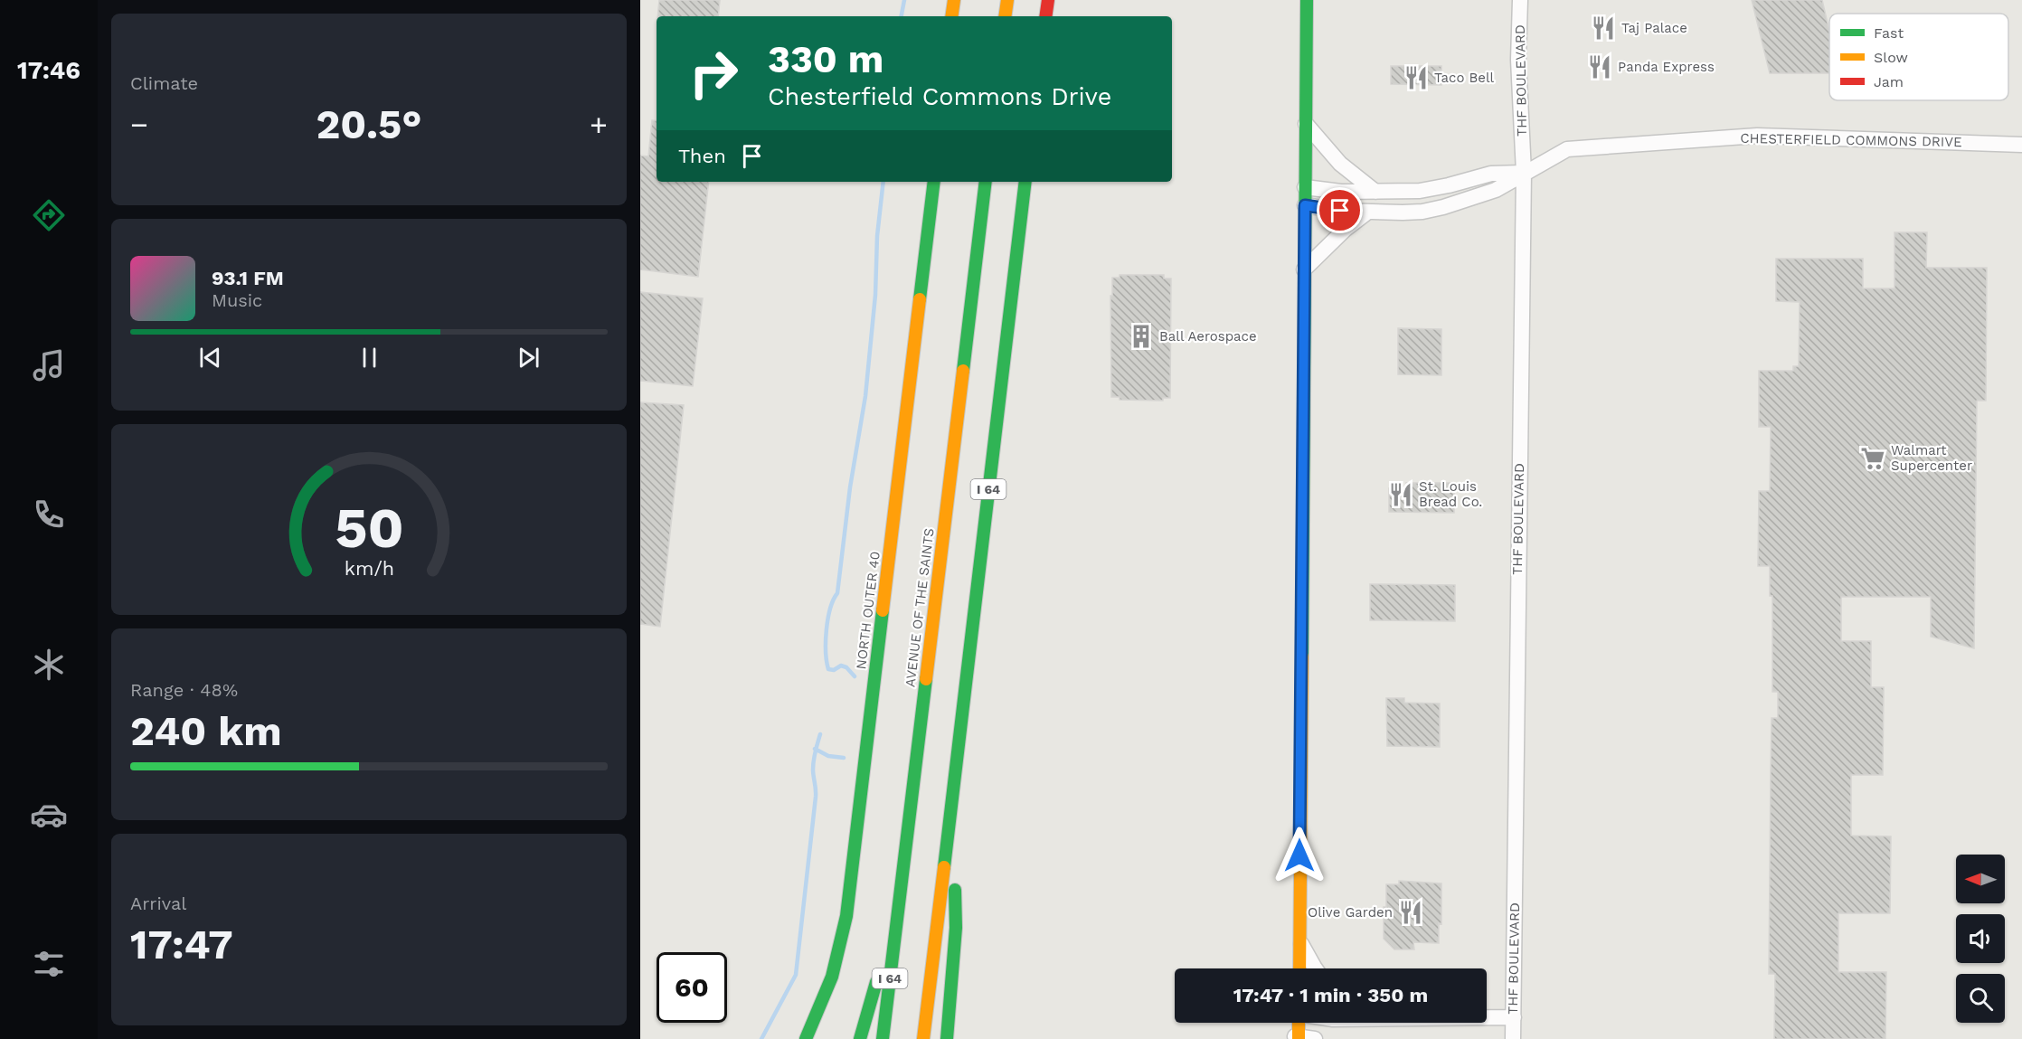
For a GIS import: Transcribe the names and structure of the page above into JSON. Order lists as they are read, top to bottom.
{
  "streets": {
    "main road": ["I 64", "AVENUE OF THE SAINTS", "NORTH OUTER 40"],
    "street": ["THF BOULEVARD", "CHESTERFIELD COMMONS DRIVE"]
  },
  "crossings": [
    ["THF BOULEVARD", "CHESTERFIELD COMMONS DRIVE"]
  ],
  "places": {
    "restaurant": [
      "Taj Palace",
      "Panda Express",
      "Taco Bell",
      "St. Louis Bread Co.",
      "Olive Garden"
    ],
    "building": ["Ball Aerospace"],
    "supermarket": ["Walmart Supercenter"]
  },
  "legend": ["Fast", "Slow", "Jam"],
  "north": "left",
  "page": {
    "tabs": "17:46",
    "tile": [
      "Climate",
      ["Range · 48%", "240 km"],
      ["Arrival", "17:47"]
    ],
    "turn": ["330 m", "Chesterfield Commons Drive"],
    "heat": ["−", "20.5°", "+"],
    "then": "Then",
    "song": ["93.1 FM", "Music"],
    "limit": "60",
    "trip": "17:47 · 1 min · 350 m",
    "gauge": ["50", "km/h"]
  }
}
